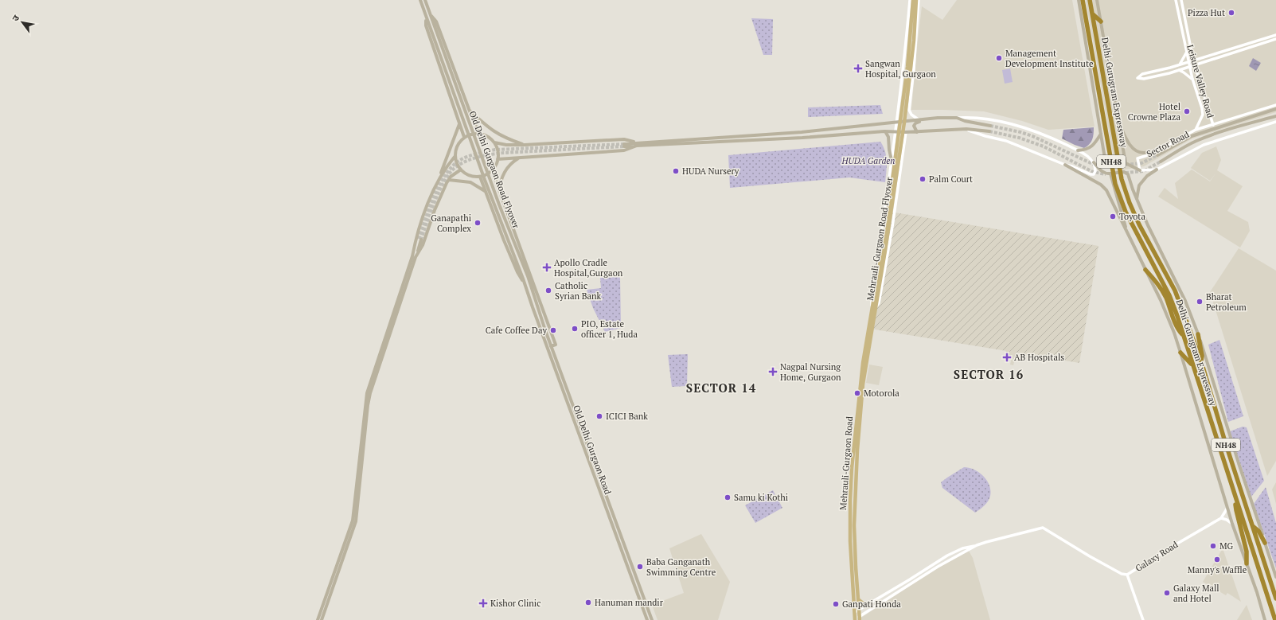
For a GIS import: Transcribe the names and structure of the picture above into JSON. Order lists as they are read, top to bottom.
{
  "streets": {
    "highway": ["Delhi-Gurugram Expressway", "NH48"],
    "main road": [
      "Old Delhi Gurgaon Road Flyover",
      "Mehrauli-Gurgaon Road Flyover",
      "Old Delhi Gurgaon Road",
      "Mehrauli-Gurgaon Road"
    ],
    "street": ["Leisure Valley Road", "Sector Road", "Galaxy Road"]
  },
  "crossings": [
    ["Leisure Valley Road", "Sector Road"],
    ["Old Delhi Gurgaon Road Flyover", "Old Delhi Gurgaon Road"],
    ["Mehrauli-Gurgaon Road Flyover", "Mehrauli-Gurgaon Road"]
  ],
  "districts": ["SECTOR 16", "SECTOR 14"],
  "parks": ["HUDA Garden"],
  "places": {
    "other": [
      "Pizza Hut",
      "Management Development Institute",
      "Hotel Crowne Plaza",
      "HUDA Nursery",
      "Palm Court",
      "Toyota",
      "Ganapathi Complex",
      "Catholic Syrian Bank",
      "Bharat Petroleum",
      "PIO, Estate officer 1, Huda",
      "Cafe Coffee Day",
      "Motorola",
      "ICICI Bank",
      "Samu ki Kothi",
      "MG",
      "Manny's Waffle",
      "Baba Ganganath Swimming Centre",
      "Galaxy Mall and Hotel",
      "Hanuman mandir",
      "Ganpati Honda"
    ],
    "health": [
      "Sangwan Hospital, Gurgaon",
      "Apollo Cradle Hospital,Gurgaon",
      "AB Hospitals",
      "Nagpal Nursing Home, Gurgaon",
      "Kishor Clinic"
    ]
  },
  "north": "top left"
}
